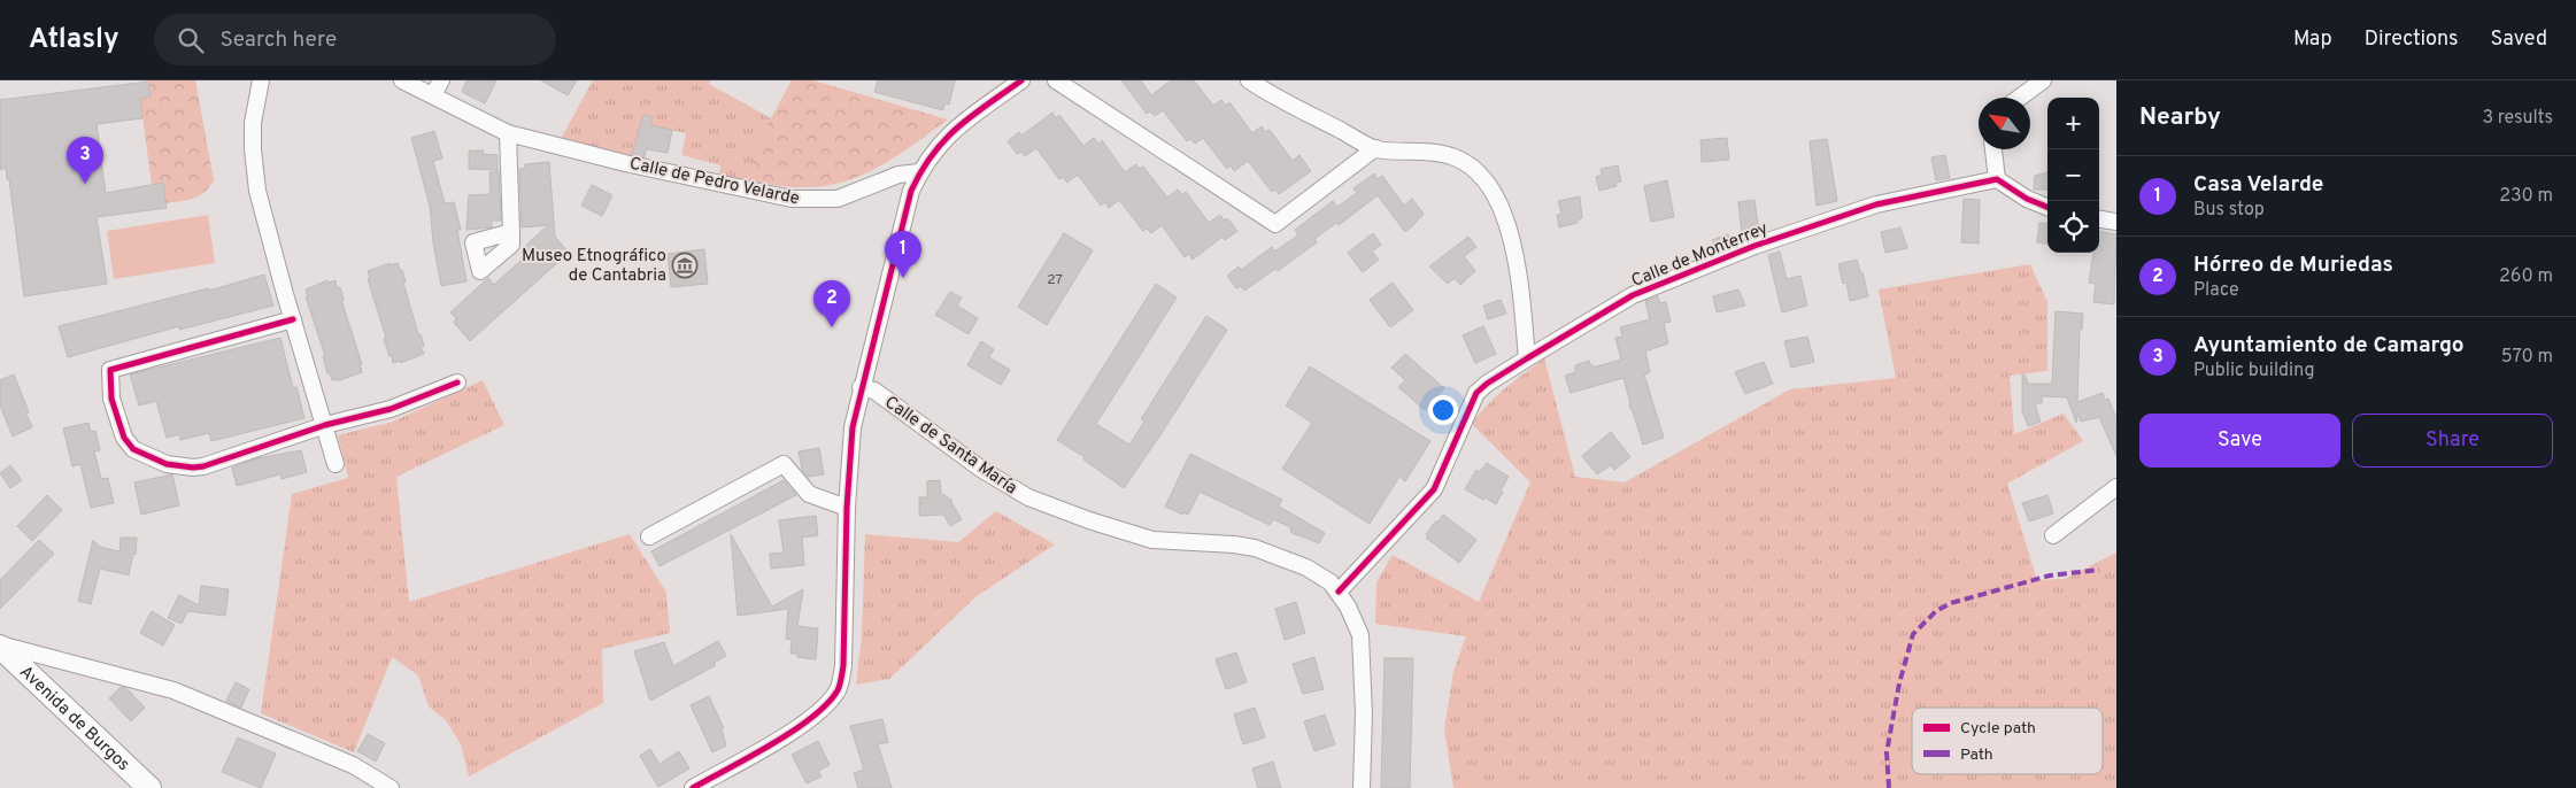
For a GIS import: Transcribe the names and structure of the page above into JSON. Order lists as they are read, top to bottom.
{
  "streets": {
    "highway": ["Avenida de Burgos"],
    "street": ["Calle de Pedro Velarde", "Calle de Monterrey", "Calle de Santa María"]
  },
  "crossings": [
    ["Calle de Monterrey", "Calle de Santa María"]
  ],
  "places": {
    "museum": ["Museo Etnográfico de Cantabria"]
  },
  "house_numbers": ["27"],
  "legend": ["Cycle path", "Path"],
  "north": "top left",
  "page": {
    "header": "Atlasly",
    "search": "Search here",
    "nav": ["Map", "Directions", "Saved"],
    "heading": ["Nearby", "3 results"],
    "map_buttons": ["+", "−"],
    "pins": ["3", "1", "2"],
    "list": [
      {
        "mark": "1",
        "name": "Casa Velarde",
        "note": "Bus stop",
        "value": "230 m"
      },
      {
        "mark": "2",
        "name": "Hórreo de Muriedas",
        "note": "Place",
        "value": "260 m"
      },
      {
        "mark": "3",
        "name": "Ayuntamiento de Camargo",
        "note": "Public building",
        "value": "570 m"
      }
    ],
    "buttons": ["Save", "Share"]
  }
}
